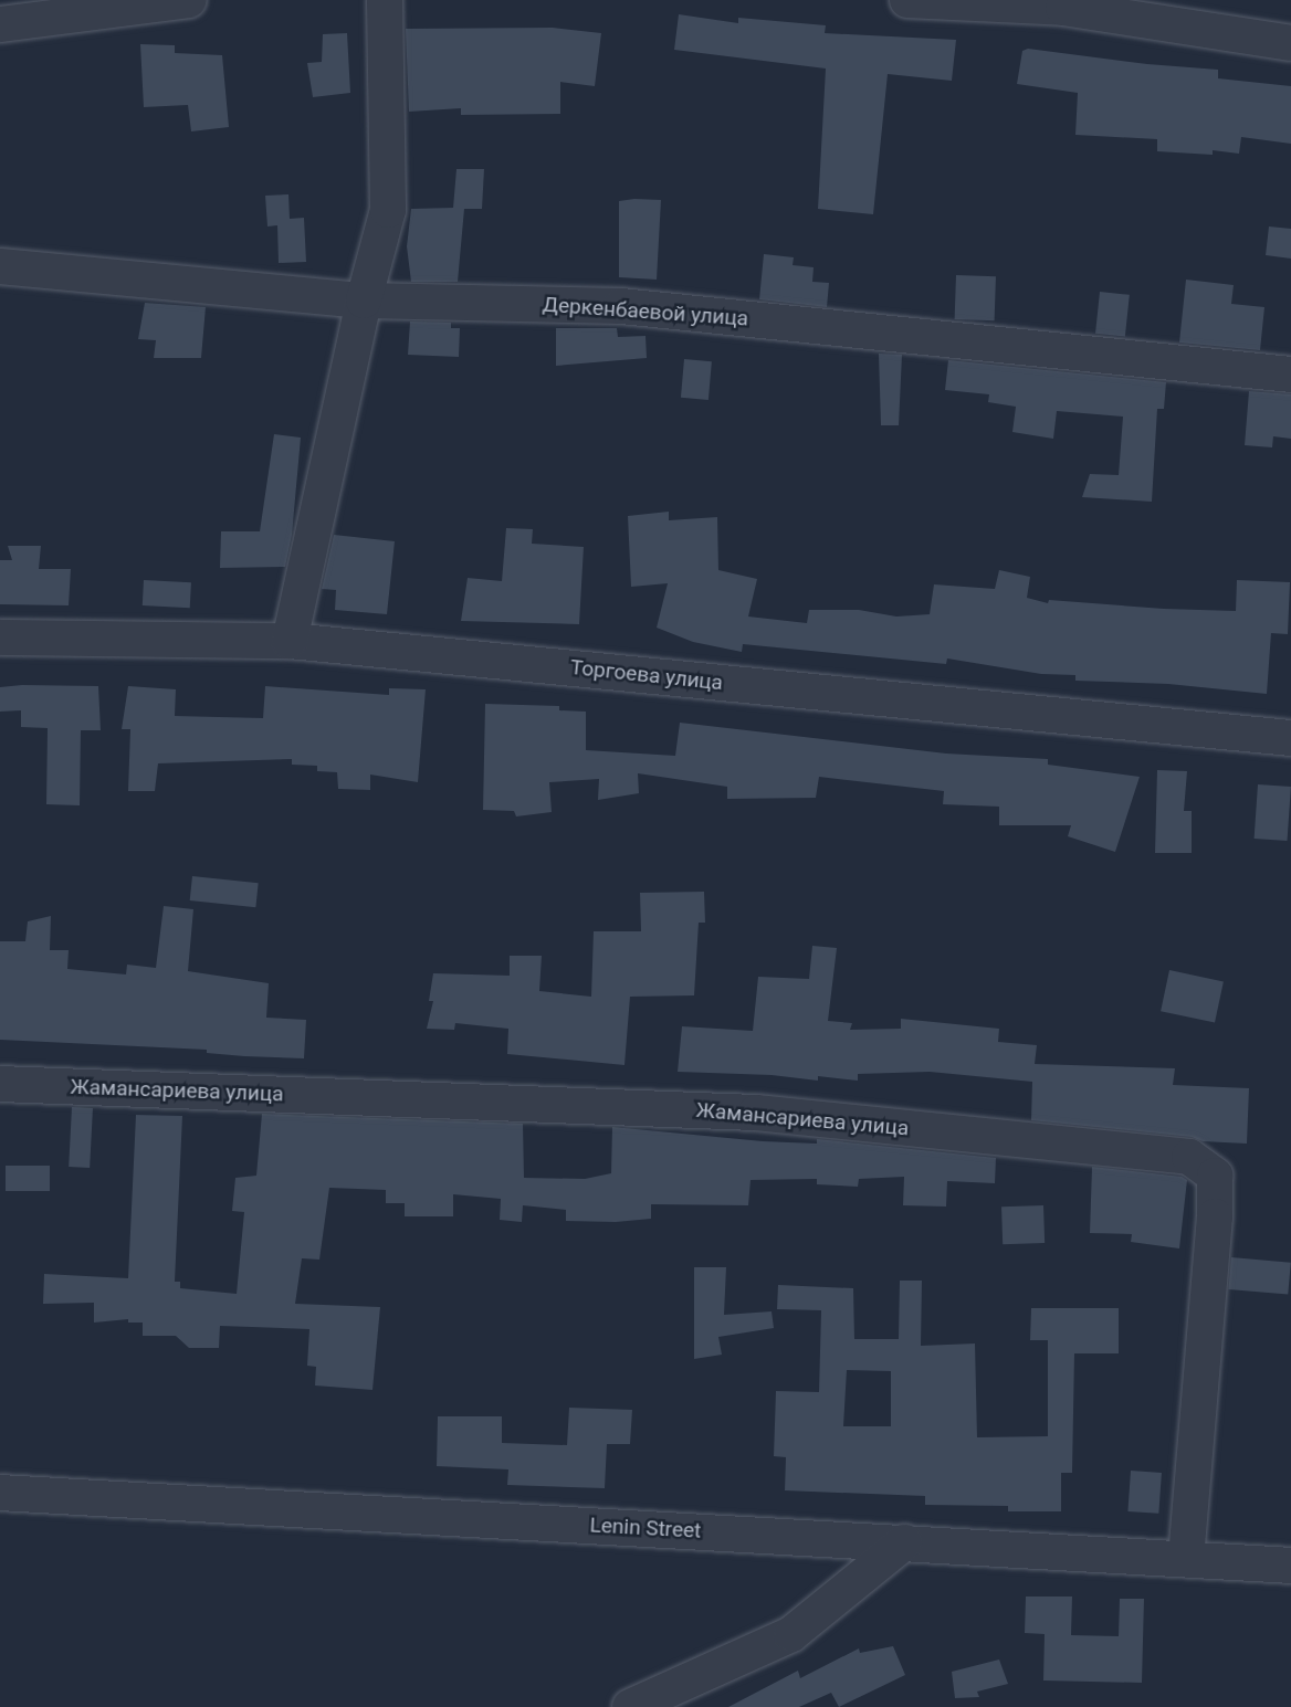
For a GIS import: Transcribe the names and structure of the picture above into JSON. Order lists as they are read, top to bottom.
{
  "streets": {
    "street": [
      "Деркенбаевой улица",
      "Торгоева улица",
      "Жамансариева улица",
      "Lenin Street"
    ]
  },
  "crossings": [
    ["Жамансариева улица", "Lenin Street"]
  ]
}
